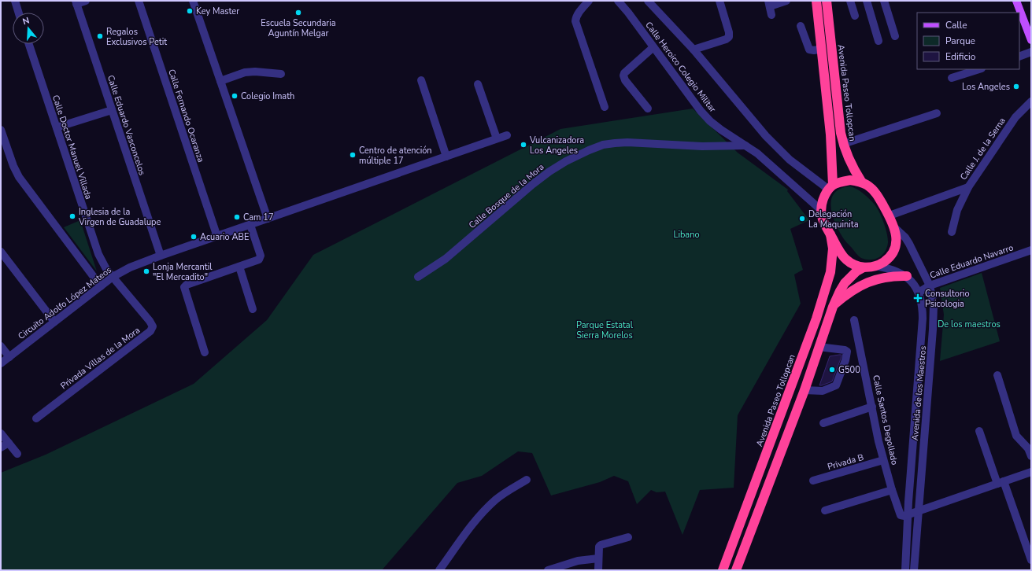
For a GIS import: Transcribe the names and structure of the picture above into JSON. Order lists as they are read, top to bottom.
{
  "streets": {
    "highway": ["Avenida Paseo Tollopcan"],
    "street": [
      "Calle Heroico Colegio Militar",
      "Calle Fernando Ocaranza",
      "Calle Eduardo Vasconcelos",
      "Calle Doctor Manuel Villada",
      "Calle J. de la Serna",
      "Calle Bosque de la Mora",
      "Calle Eduardo Navarro",
      "Circuito Adolfo López Mateos",
      "Privada Villas de la Mora",
      "Avenida de los Maestros",
      "Calle Santos Degollado",
      "Privada B"
    ]
  },
  "crossings": [
    ["Calle Heroico Colegio Militar", "Avenida Paseo Tollopcan"],
    ["Calle Heroico Colegio Militar", "Calle J. de la Serna"],
    ["Calle Heroico Colegio Militar", "Calle Bosque de la Mora"],
    ["Calle Heroico Colegio Militar", "Avenida de los Maestros"],
    ["Avenida Paseo Tollopcan", "Calle J. de la Serna"],
    ["Avenida Paseo Tollopcan", "Avenida de los Maestros"],
    ["Calle Fernando Ocaranza", "Circuito Adolfo López Mateos"],
    ["Calle Eduardo Vasconcelos", "Circuito Adolfo López Mateos"],
    ["Calle Doctor Manuel Villada", "Circuito Adolfo López Mateos"],
    ["Calle Doctor Manuel Villada", "Privada Villas de la Mora"],
    ["Calle J. de la Serna", "Avenida de los Maestros"],
    ["Calle Eduardo Navarro", "Avenida de los Maestros"],
    ["Circuito Adolfo López Mateos", "Privada Villas de la Mora"],
    ["Avenida de los Maestros", "Calle Santos Degollado"],
    ["Calle Santos Degollado", "Privada B"]
  ],
  "parks": ["Libano", "De los maestros", "Parque Estatal Sierra Morelos"],
  "places": {
    "other": [
      "Key Master",
      "Escuela Secundaria Aguntín Melgar",
      "Regalos Exclusivos Petit",
      "Los Angeles",
      "Colegio Imath",
      "Vulcanizadora Los Angeles",
      "Centro de atención múltiple 17",
      "Inglesia de la Virgen de Guadalupe",
      "Cam 17",
      "Delegación La Maquinita",
      "Acuario ABE",
      "Lonja Mercantil \"El Mercadito\"",
      "G500"
    ],
    "health": ["Consultorio Psicologia"]
  },
  "legend": ["Calle", "Parque", "Edificio"],
  "north": "top"
}
